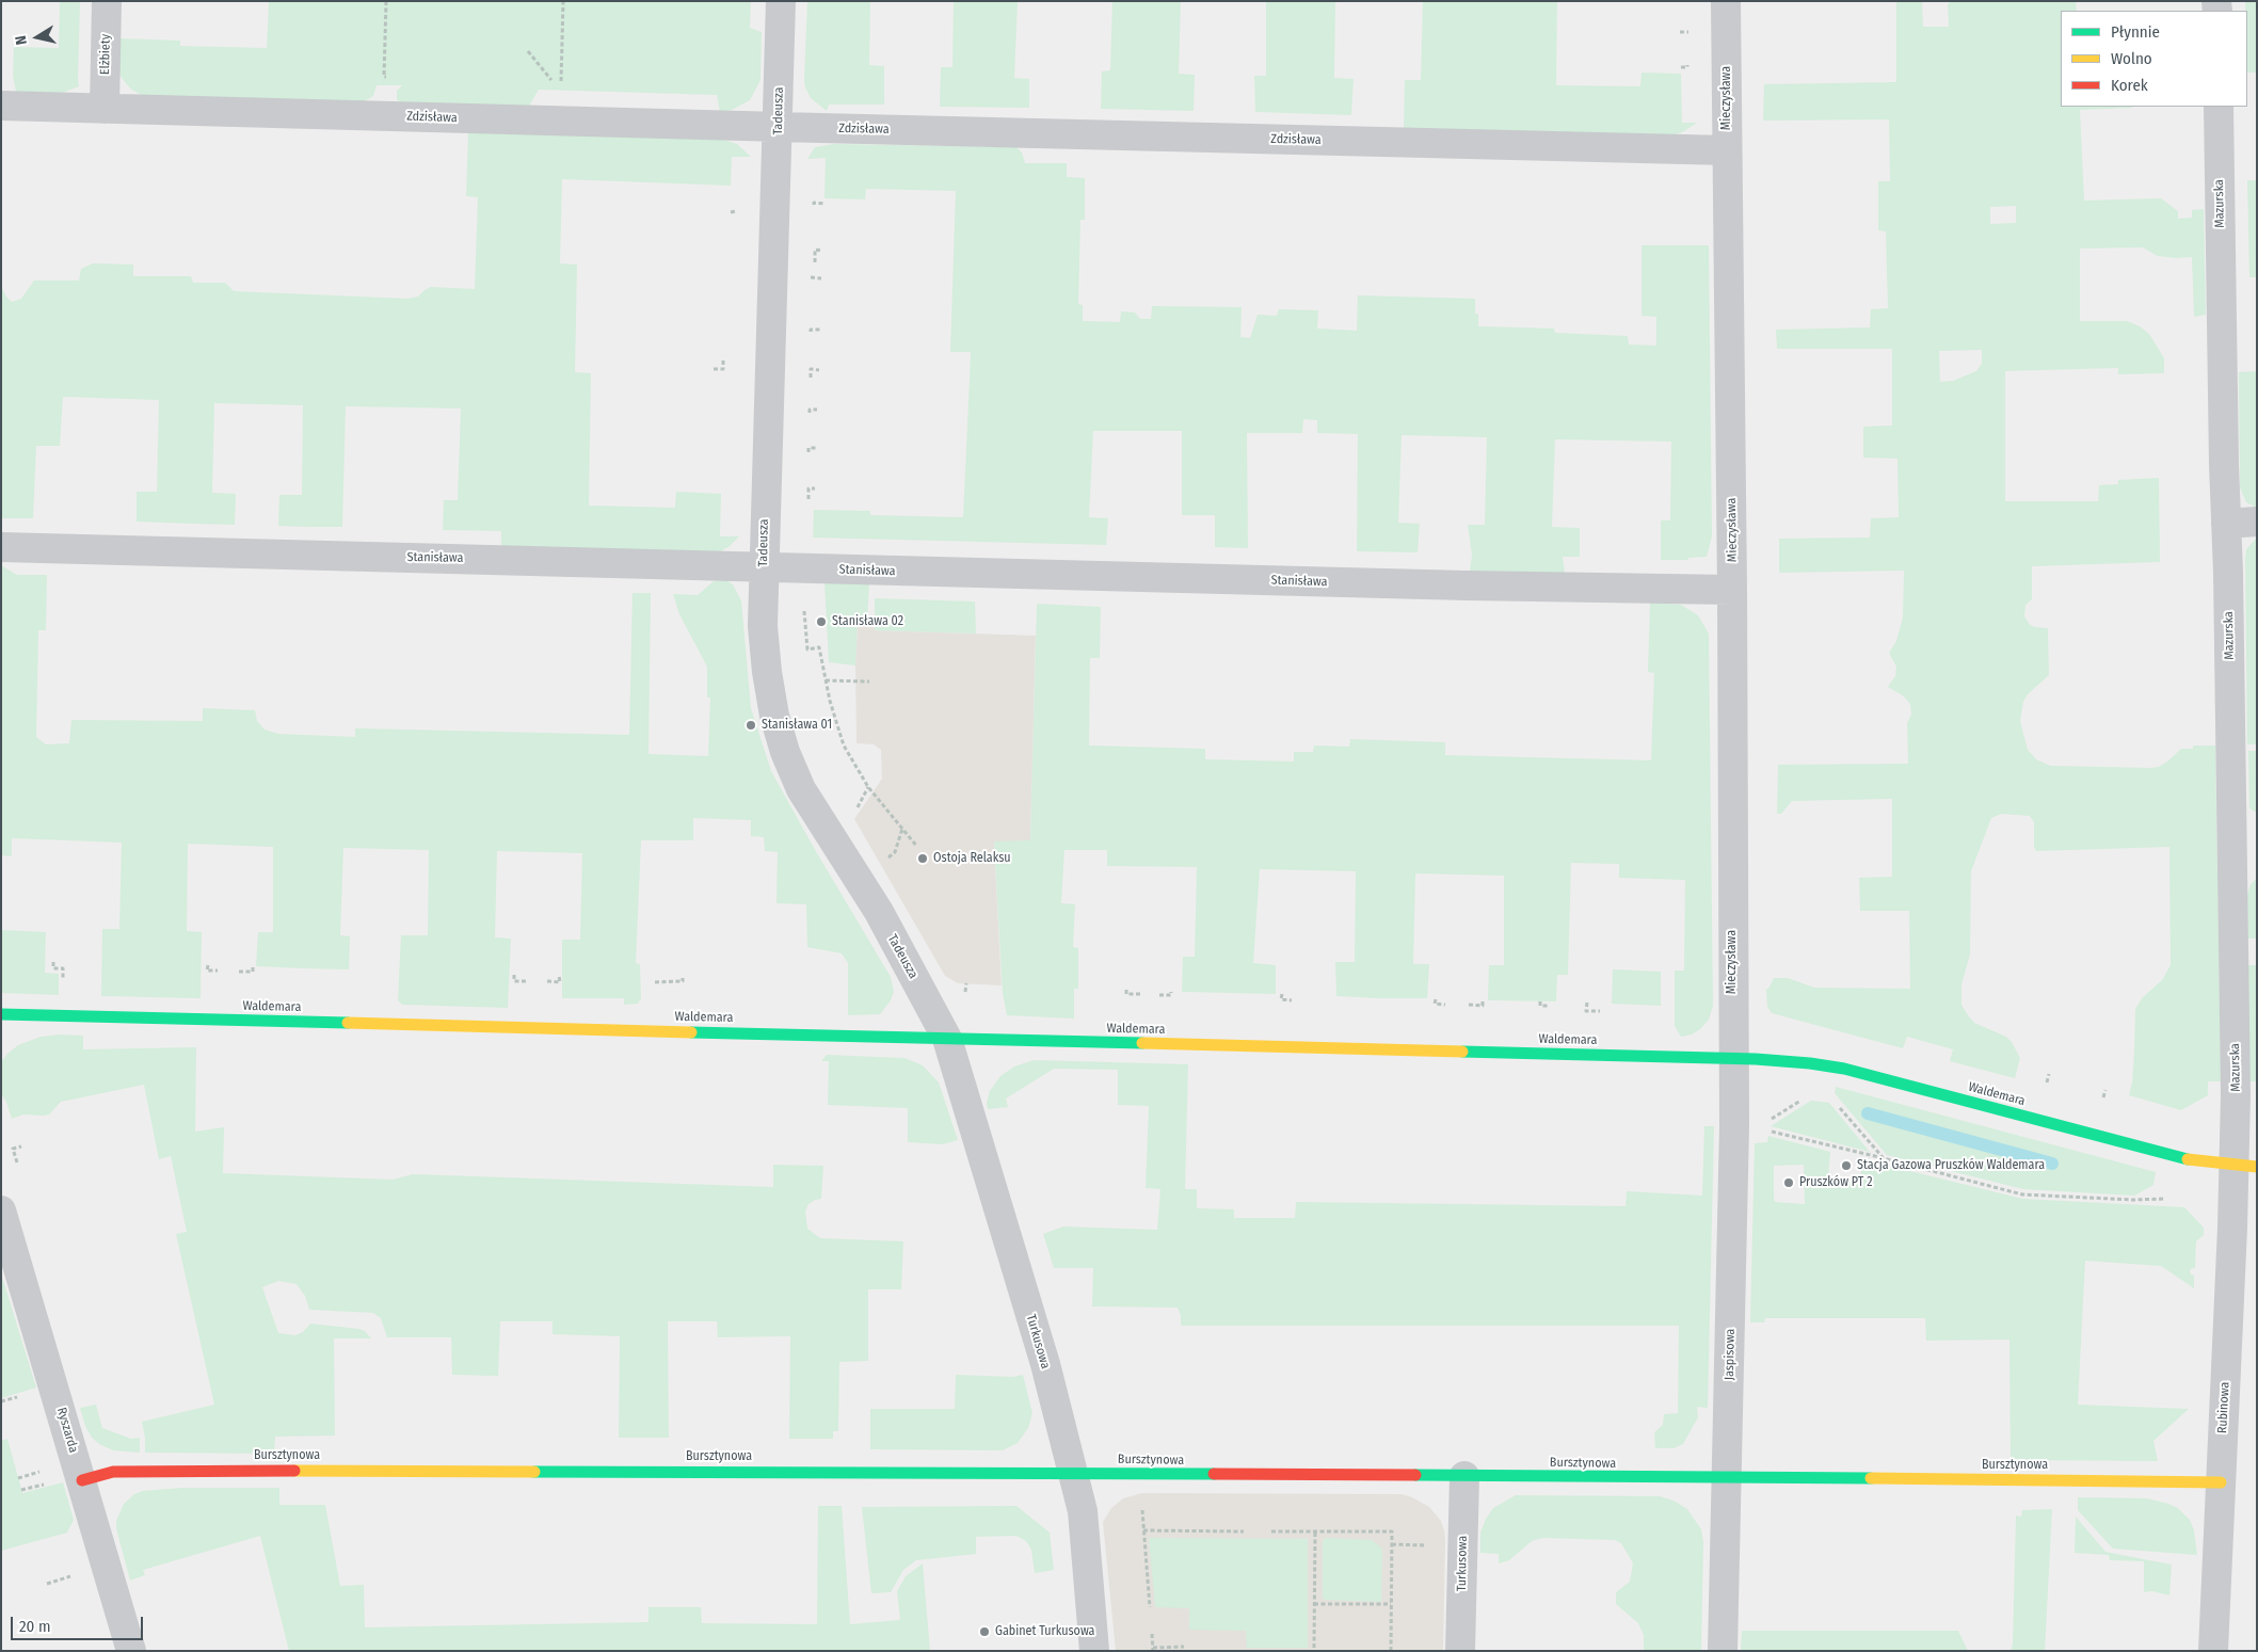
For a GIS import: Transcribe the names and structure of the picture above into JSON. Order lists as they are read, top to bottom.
{
  "streets": {
    "street": [
      "Elżbiety",
      "Mieczysława",
      "Tadeusza",
      "Zdzisława",
      "Mazurska",
      "Stanisława",
      "Waldemara",
      "Turkusowa",
      "Jaspisowa",
      "Rubinowa",
      "Ryszarda",
      "Bursztynowa"
    ]
  },
  "crossings": [
    ["Elżbiety", "Zdzisława"],
    ["Mieczysława", "Zdzisława"],
    ["Mieczysława", "Stanisława"],
    ["Mieczysława", "Waldemara"],
    ["Mieczysława", "Jaspisowa"],
    ["Tadeusza", "Zdzisława"],
    ["Tadeusza", "Stanisława"],
    ["Tadeusza", "Waldemara"],
    ["Tadeusza", "Turkusowa"],
    ["Mazurska", "Waldemara"],
    ["Mazurska", "Rubinowa"],
    ["Waldemara", "Turkusowa"],
    ["Waldemara", "Jaspisowa"],
    ["Waldemara", "Rubinowa"],
    ["Turkusowa", "Bursztynowa"],
    ["Jaspisowa", "Bursztynowa"],
    ["Rubinowa", "Bursztynowa"],
    ["Ryszarda", "Bursztynowa"]
  ],
  "places": [
    "Stanisława 02",
    "Stanisława 01",
    "Ostoja Relaksu",
    "Stacja Gazowa Pruszków Waldemara",
    "Pruszków PT 2",
    "Gabinet Turkusowa"
  ],
  "legend": ["Płynnie", "Wolno", "Korek"],
  "scale_bar": "20 m",
  "north": "left"
}
